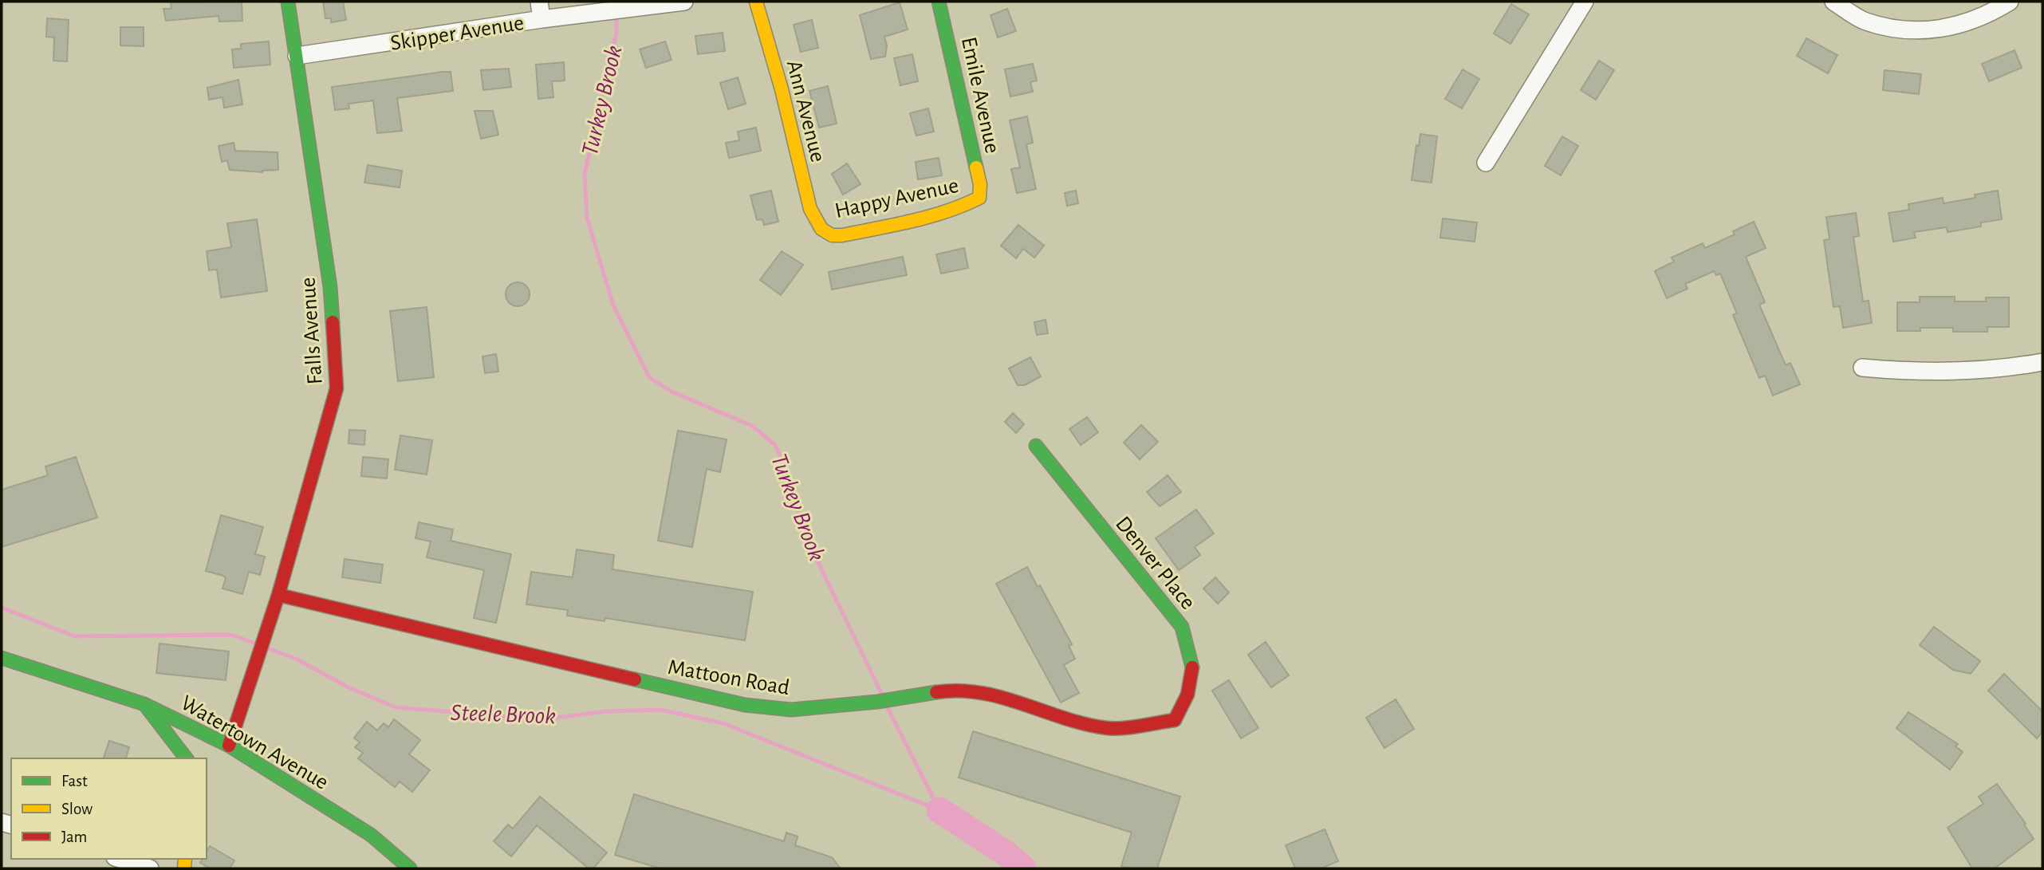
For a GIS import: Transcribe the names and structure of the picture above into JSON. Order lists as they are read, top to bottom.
{
  "streets": {
    "street": [
      "Skipper Avenue",
      "Emile Avenue",
      "Ann Avenue",
      "Happy Avenue",
      "Falls Avenue",
      "Denver Place",
      "Mattoon Road",
      "Watertown Avenue"
    ]
  },
  "crossings": [
    ["Skipper Avenue", "Falls Avenue"],
    ["Emile Avenue", "Happy Avenue"],
    ["Ann Avenue", "Happy Avenue"],
    ["Falls Avenue", "Mattoon Road"],
    ["Falls Avenue", "Watertown Avenue"],
    ["Denver Place", "Mattoon Road"]
  ],
  "water": ["Turkey Brook", "Steele Brook"],
  "legend": ["Fast", "Slow", "Jam"]
}
